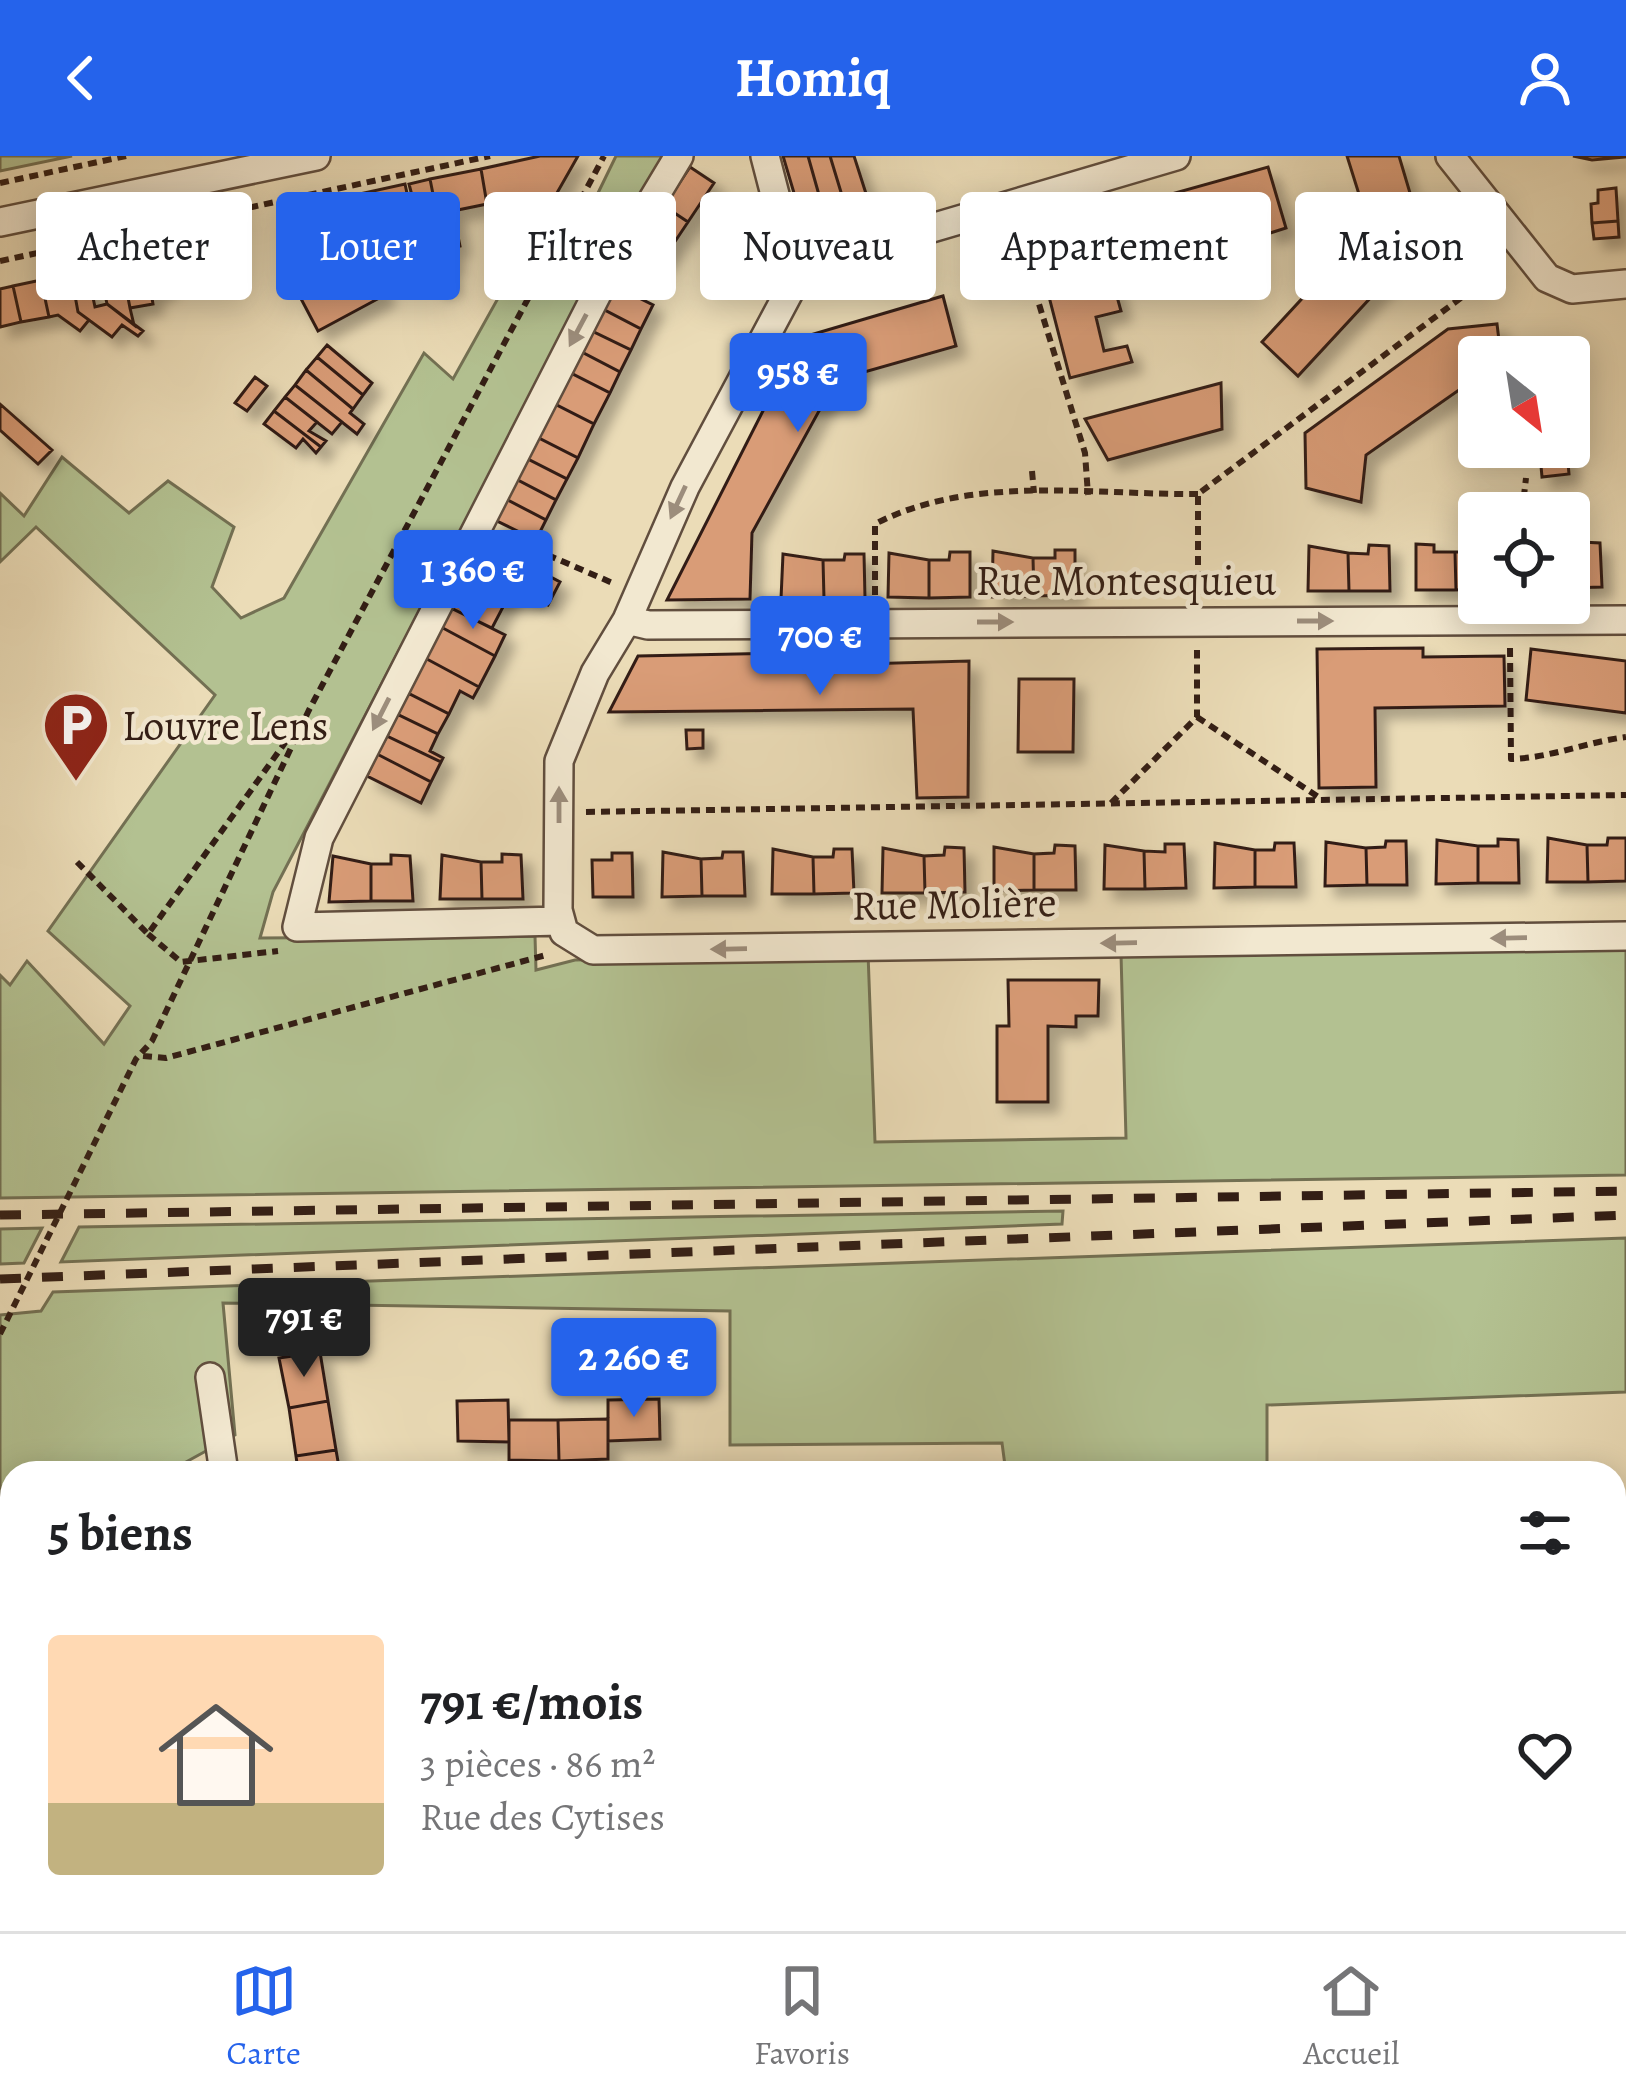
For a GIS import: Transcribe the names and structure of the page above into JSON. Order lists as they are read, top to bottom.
{
  "streets": {
    "street": ["Rue Montesquieu", "Rue Molière"]
  },
  "one_way": ["Rue Montesquieu"],
  "places": {
    "parking": ["Louvre Lens"]
  },
  "north": "bottom right",
  "page": {
    "header": "Homiq",
    "chip": [
      "Acheter",
      "Louer",
      "Filtres",
      "Nouveau",
      "Appartement",
      "Maison"
    ],
    "price": [
      "958 €",
      "1 360 €",
      "700 €",
      "791 €",
      "2 260 €"
    ],
    "heading": "5 biens",
    "list": [
      {
        "name": "791 €/mois",
        "note": "3 pièces · 86 m² · Rue des Cytises"
      }
    ],
    "tabs": ["Carte", "Favoris", "Accueil"]
  }
}
